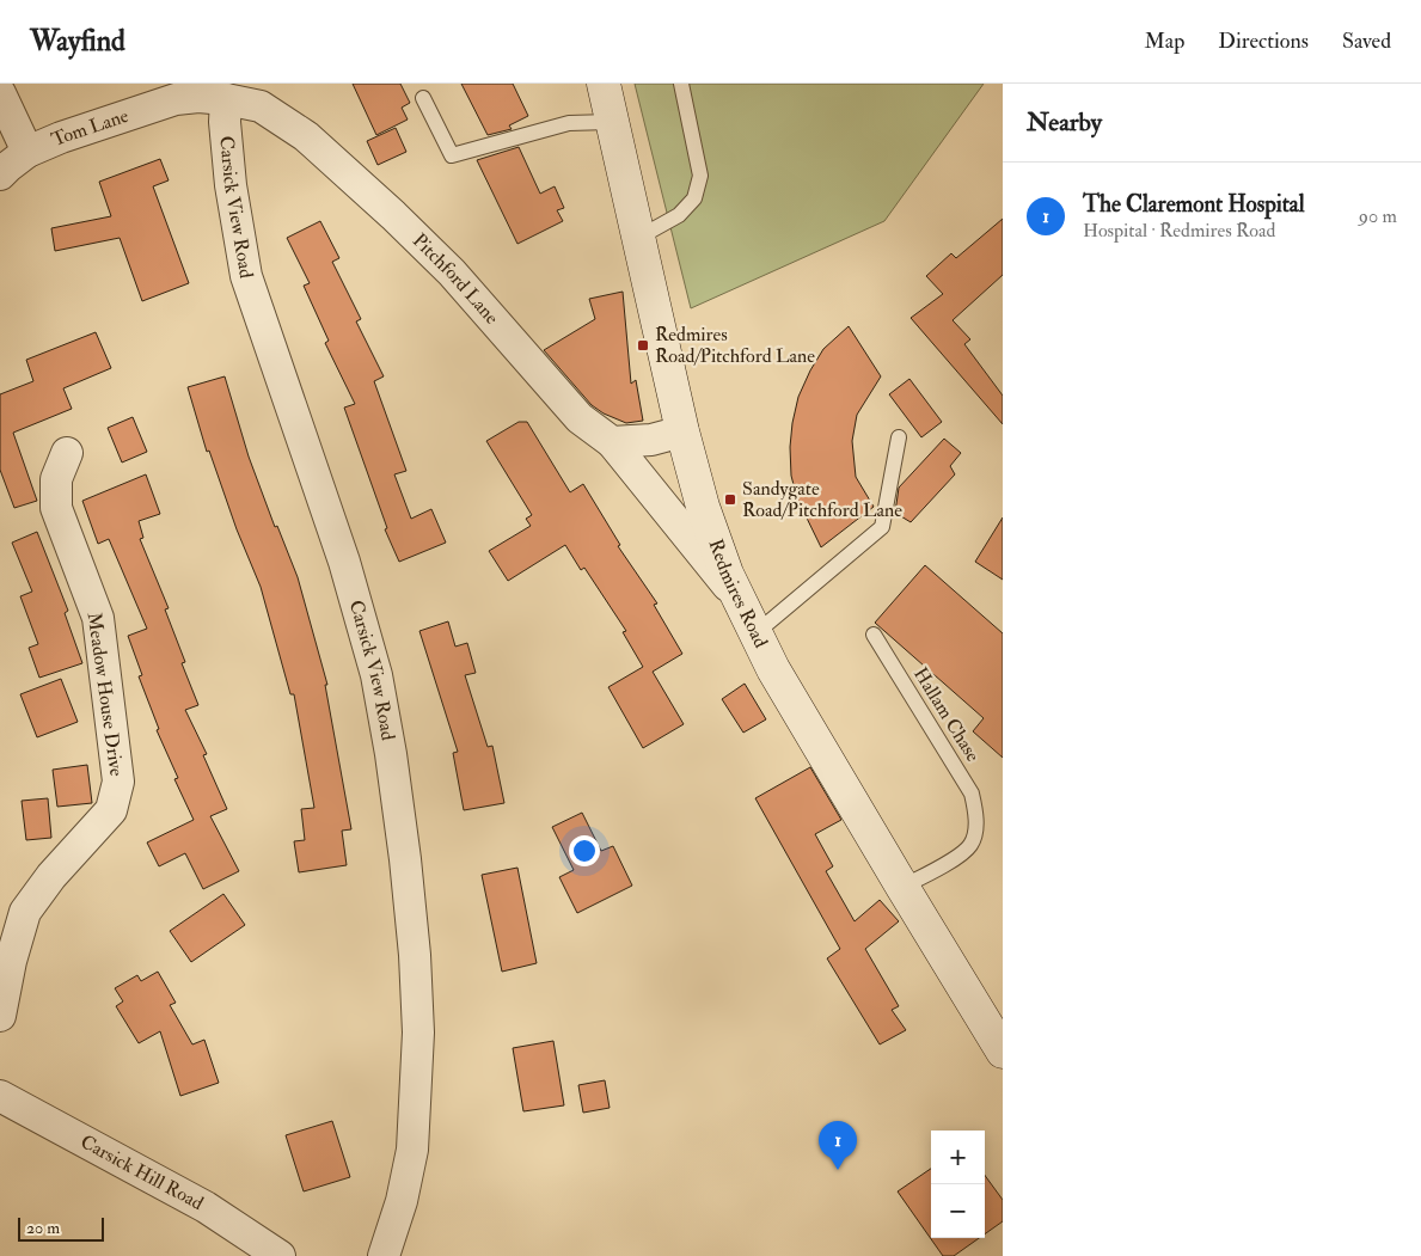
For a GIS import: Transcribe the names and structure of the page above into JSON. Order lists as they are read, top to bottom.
{
  "streets": {
    "street": [
      "Tom Lane",
      "Carsick View Road",
      "Pitchford Lane",
      "Redmires Road",
      "Meadow House Drive",
      "Carsick Hill Road"
    ],
    "lane": ["Hallam Chase"]
  },
  "crossings": [
    ["Tom Lane", "Carsick View Road"],
    ["Tom Lane", "Pitchford Lane"],
    ["Carsick View Road", "Pitchford Lane"],
    ["Pitchford Lane", "Redmires Road"],
    ["Redmires Road", "Hallam Chase"]
  ],
  "places": {
    "transit": ["Redmires Road/Pitchford Lane", "Sandygate Road/Pitchford Lane"]
  },
  "scale_bar": "20 m",
  "page": {
    "header": "Wayfind",
    "nav": ["Map", "Directions", "Saved"],
    "heading": "Nearby",
    "list": [
      {
        "mark": "1",
        "name": "The Claremont Hospital",
        "note": "Hospital · Redmires Road",
        "value": "90 m"
      }
    ],
    "pins": "1",
    "map_buttons": ["+", "−"],
    "scale": "20 m"
  }
}
